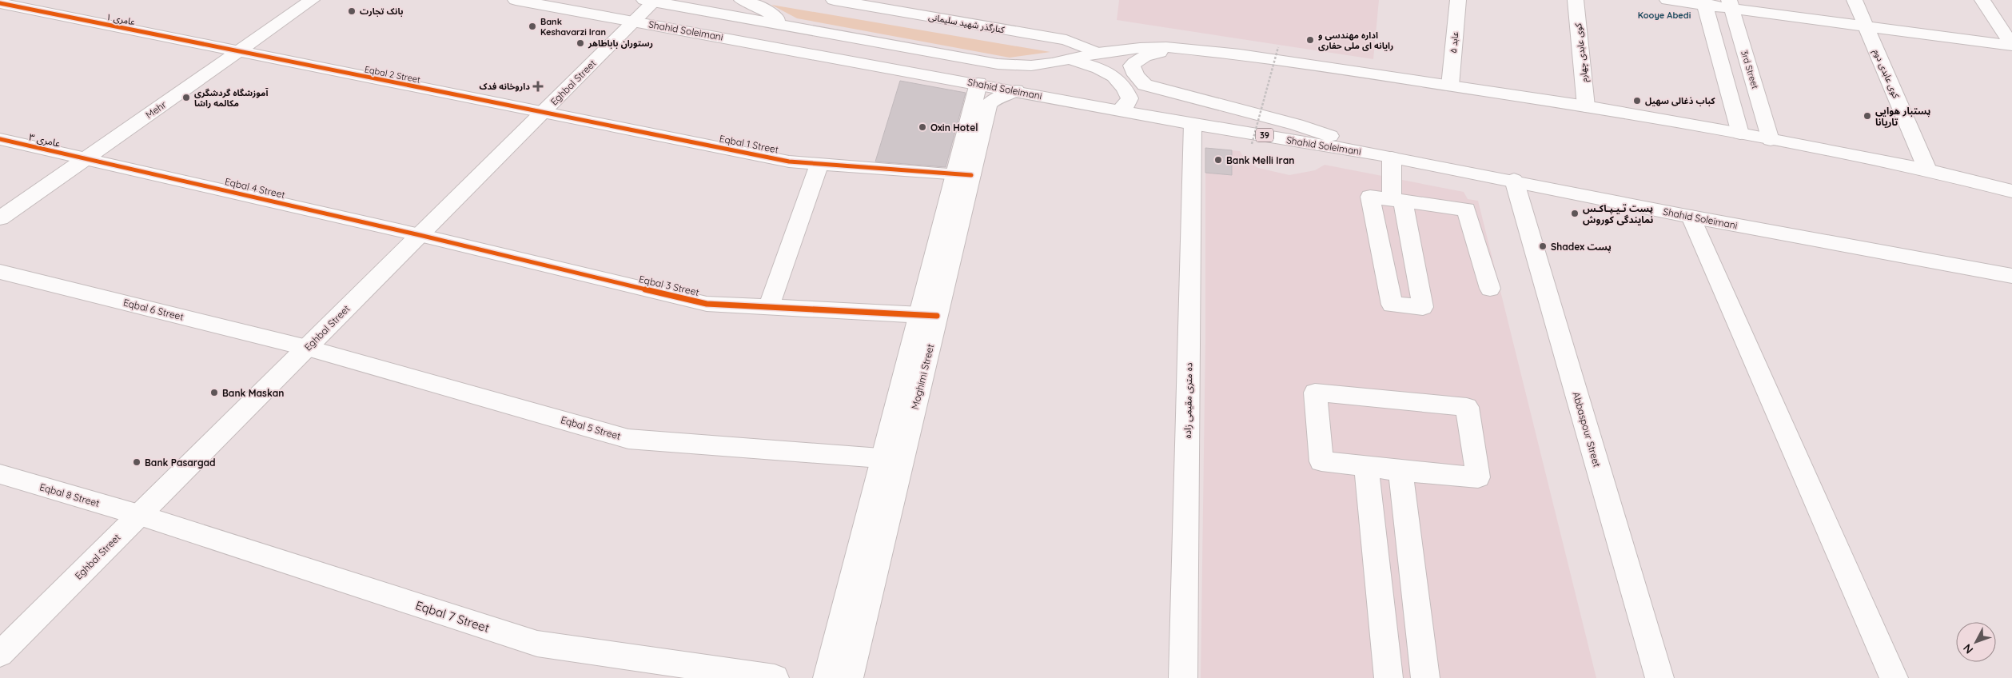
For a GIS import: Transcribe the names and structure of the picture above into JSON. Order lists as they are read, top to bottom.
{
  "streets": {
    "main road": [
      "عامری ۱",
      "کنارگذر شهید سلیمانی",
      "Shahid Soleimani",
      "عابد ۵",
      "کوی عابدی چهارم",
      "3rd Street",
      "کوی عابدی دوم",
      "Eqbal 2 Street",
      "Eghbal Street",
      "Mehr",
      "39",
      "عامری ۳",
      "Eqbal 1 Street",
      "Eqbal 4 Street",
      "Eqbal 3 Street",
      "Eqbal 6 Street",
      "Moghimi Street",
      "ده متری مقیمی زاده",
      "Eqbal 5 Street",
      "Abbaspour Street",
      "Eqbal 8 Street",
      "Eqbal 7 Street"
    ]
  },
  "crossings": [
    ["عامری ۱", "Eqbal 2 Street"],
    ["عامری ۱", "Mehr"],
    ["Shahid Soleimani", "Eghbal Street"],
    ["Shahid Soleimani", "Moghimi Street"],
    ["Shahid Soleimani", "ده متری مقیمی زاده"],
    ["Shahid Soleimani", "Abbaspour Street"],
    ["Eqbal 2 Street", "Eghbal Street"],
    ["Eqbal 2 Street", "Mehr"],
    ["Eqbal 2 Street", "Eqbal 1 Street"],
    ["Eghbal Street", "Eqbal 1 Street"],
    ["Eghbal Street", "Eqbal 4 Street"],
    ["Eghbal Street", "Eqbal 3 Street"],
    ["Eghbal Street", "Eqbal 6 Street"],
    ["Eghbal Street", "Eqbal 5 Street"],
    ["Eghbal Street", "Eqbal 8 Street"],
    ["Eghbal Street", "Eqbal 7 Street"],
    ["Mehr", "عامری ۳"],
    ["Mehr", "Eqbal 4 Street"],
    ["عامری ۳", "Eqbal 4 Street"],
    ["Eqbal 1 Street", "Moghimi Street"],
    ["Eqbal 4 Street", "Eqbal 3 Street"],
    ["Eqbal 3 Street", "Moghimi Street"],
    ["Eqbal 6 Street", "Eqbal 5 Street"],
    ["Moghimi Street", "Eqbal 5 Street"],
    ["Eqbal 8 Street", "Eqbal 7 Street"]
  ],
  "districts": ["Kooye Abedi"],
  "places": {
    "other": [
      "بانک تجارت",
      "Bank Keshavarzi Iran",
      "اداره مهندسی و رایانه ای ملی حفاری",
      "رستوران باباطاهر",
      "آموزشگاه گردشگری مکالمه راشا",
      "کباب ذغالی سهیل",
      "پستبار هوایی تاریانا",
      "Oxin Hotel",
      "Bank Melli Iran",
      "پست تـیـپـاکـس نمایندگی کوروش",
      "Shadex پست",
      "Bank Maskan",
      "Bank Pasargad"
    ],
    "health": ["داروخانه فدک"]
  },
  "north": "bottom left"
}
